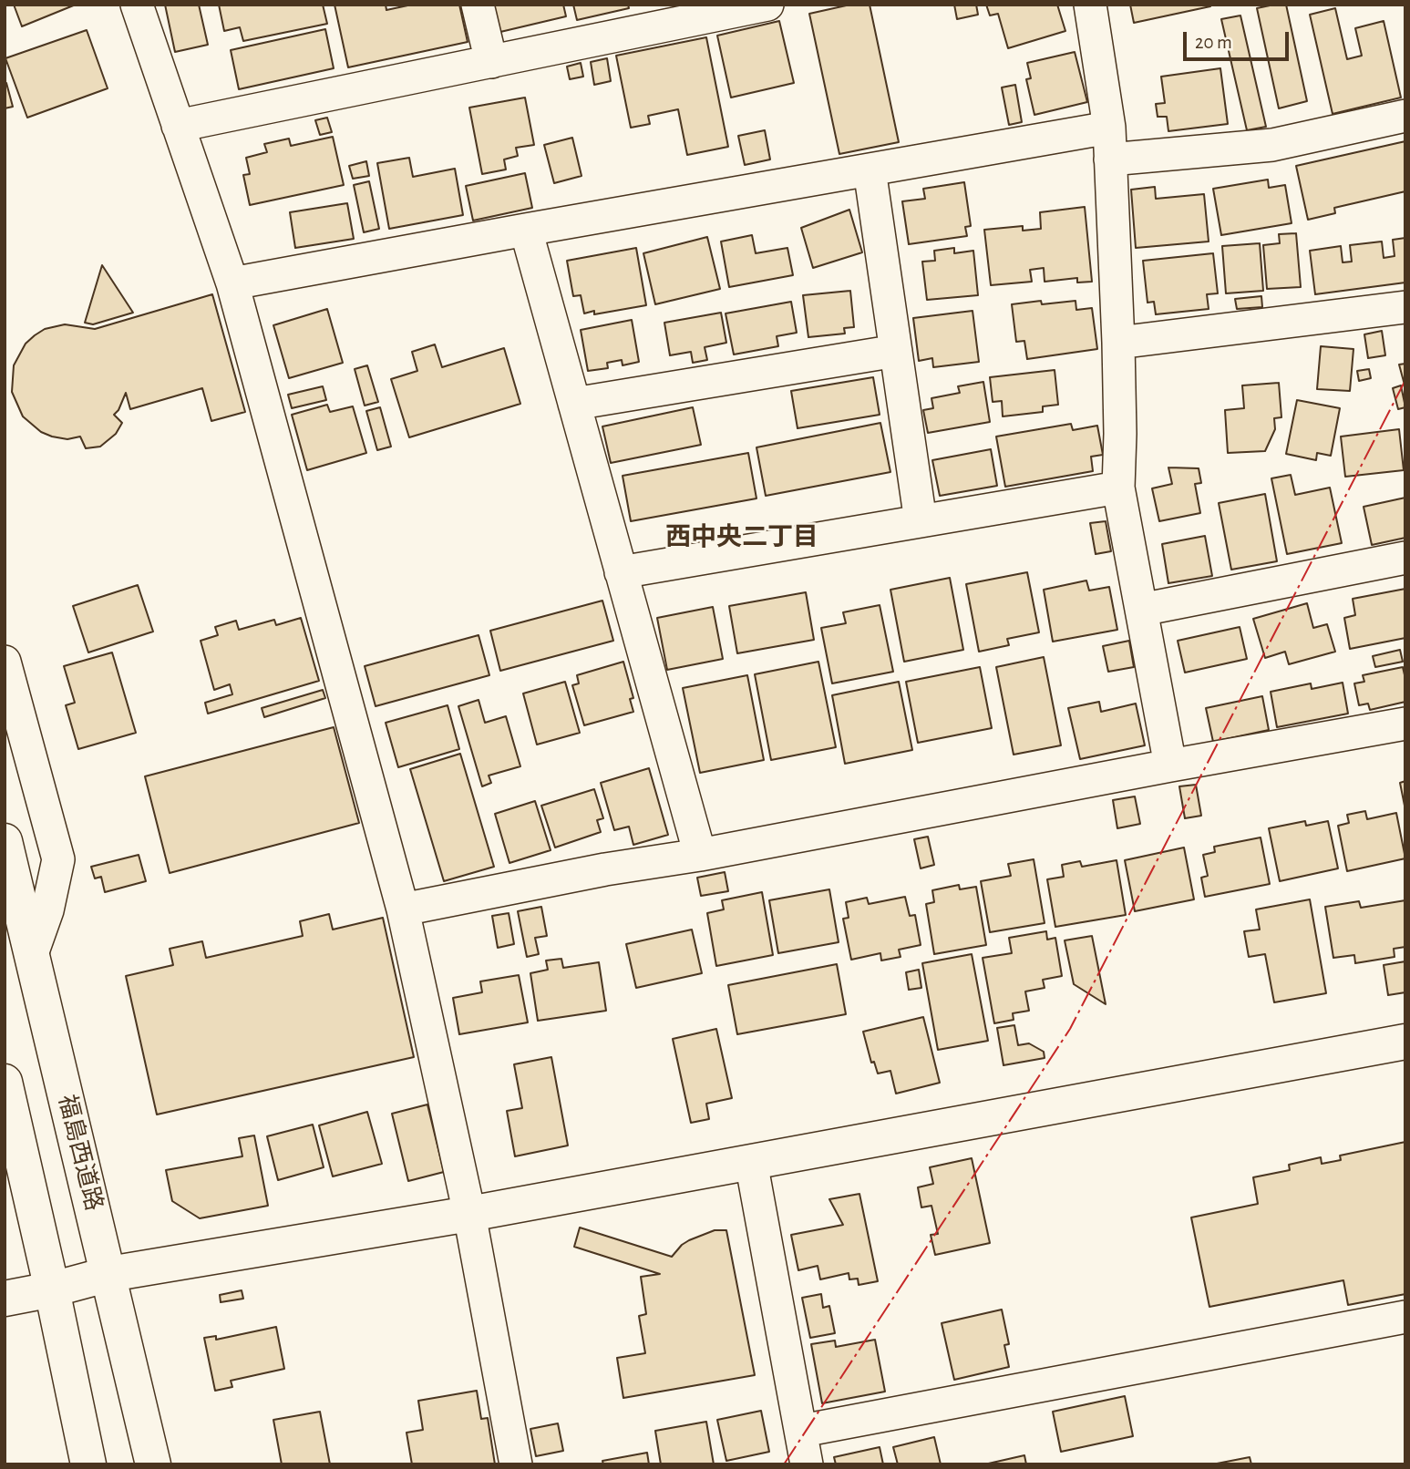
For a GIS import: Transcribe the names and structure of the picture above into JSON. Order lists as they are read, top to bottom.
{
  "streets": {
    "main road": ["福島西道路"]
  },
  "districts": ["西中央二丁目"],
  "scale_bar": "20 m"
}
